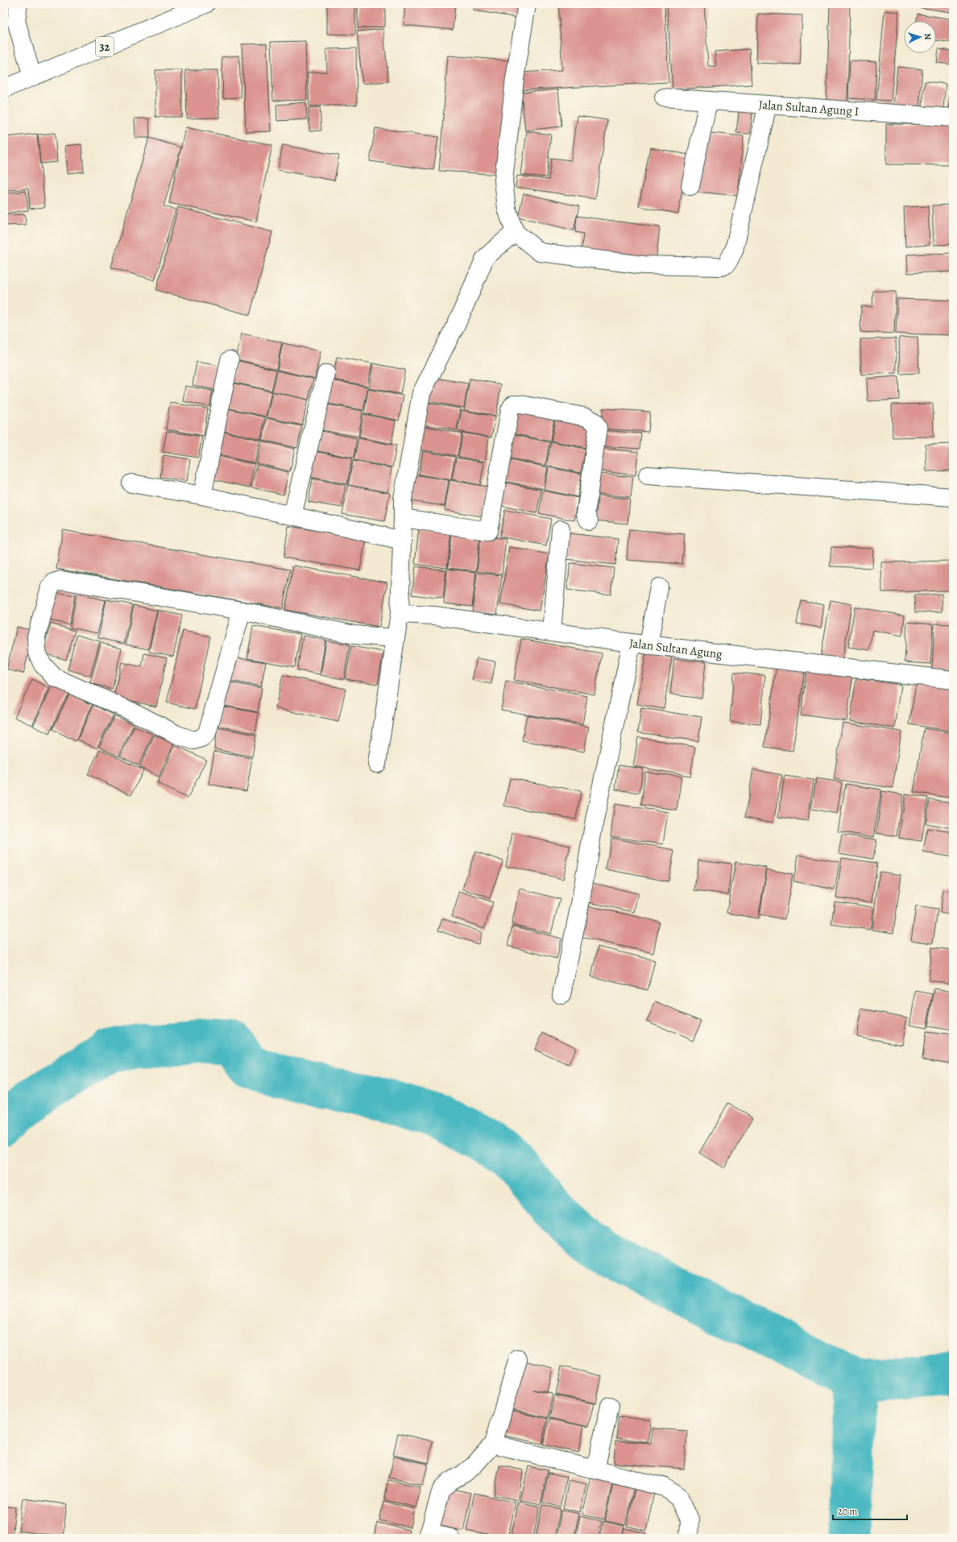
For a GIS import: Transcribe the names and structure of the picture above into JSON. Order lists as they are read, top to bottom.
{
  "streets": {
    "main road": ["32", "Jalan Sultan Agung I", "Jalan Sultan Agung"]
  },
  "scale_bar": "20 m",
  "north": "right"
}
